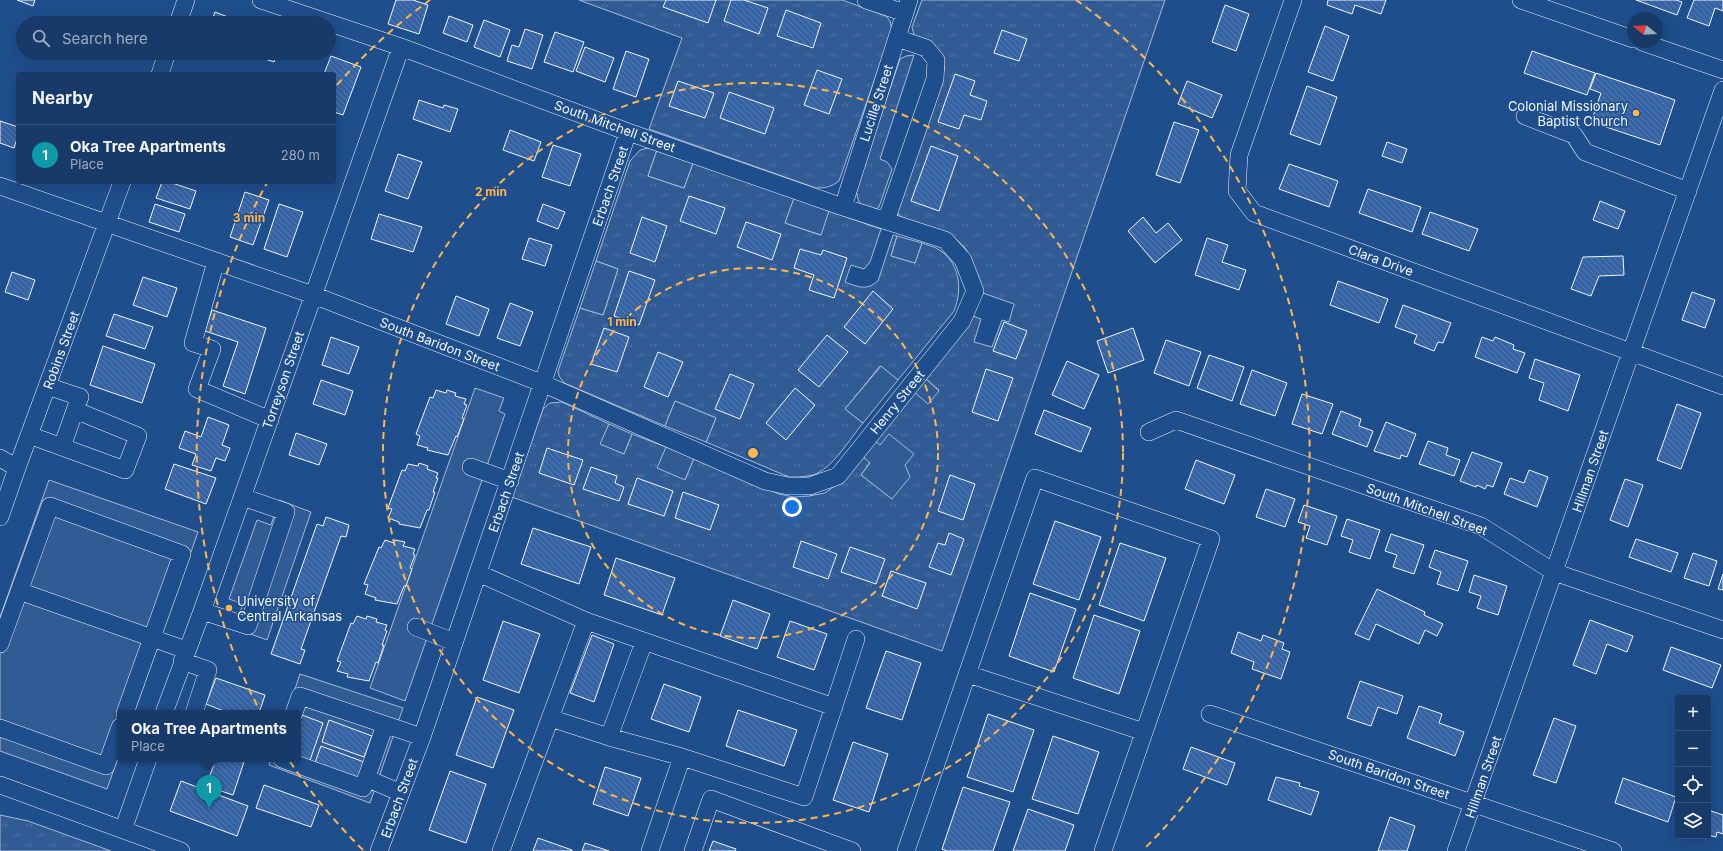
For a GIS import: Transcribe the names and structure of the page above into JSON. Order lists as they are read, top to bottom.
{
  "streets": {
    "street": [
      "Lucille Street",
      "South Mitchell Street",
      "Erbach Street",
      "Clara Drive",
      "South Baridon Street",
      "Robins Street",
      "Torreyson Street",
      "Henry Street",
      "Hillman Street"
    ]
  },
  "crossings": [
    ["Lucille Street", "South Mitchell Street"],
    ["South Mitchell Street", "Erbach Street"],
    ["South Mitchell Street", "Torreyson Street"],
    ["South Mitchell Street", "Henry Street"],
    ["South Mitchell Street", "Hillman Street"],
    ["Erbach Street", "South Baridon Street"],
    ["Clara Drive", "Hillman Street"],
    ["South Baridon Street", "Robins Street"],
    ["South Baridon Street", "Torreyson Street"],
    ["South Baridon Street", "Henry Street"],
    ["South Baridon Street", "Hillman Street"]
  ],
  "places": ["Colonial Missionary Baptist Church", "University of Central Arkansas"],
  "north": "left",
  "page": {
    "search": "Search here",
    "heading": "Nearby",
    "list": [
      {
        "mark": "1",
        "name": "Oka Tree Apartments",
        "note": "Place",
        "value": "280 m"
      }
    ],
    "map_buttons": ["+", "−"],
    "popup": ["Oka Tree Apartments", "Place"],
    "pins": "1"
  },
  "rings": ["2 min", "3 min", "1 min"]
}
